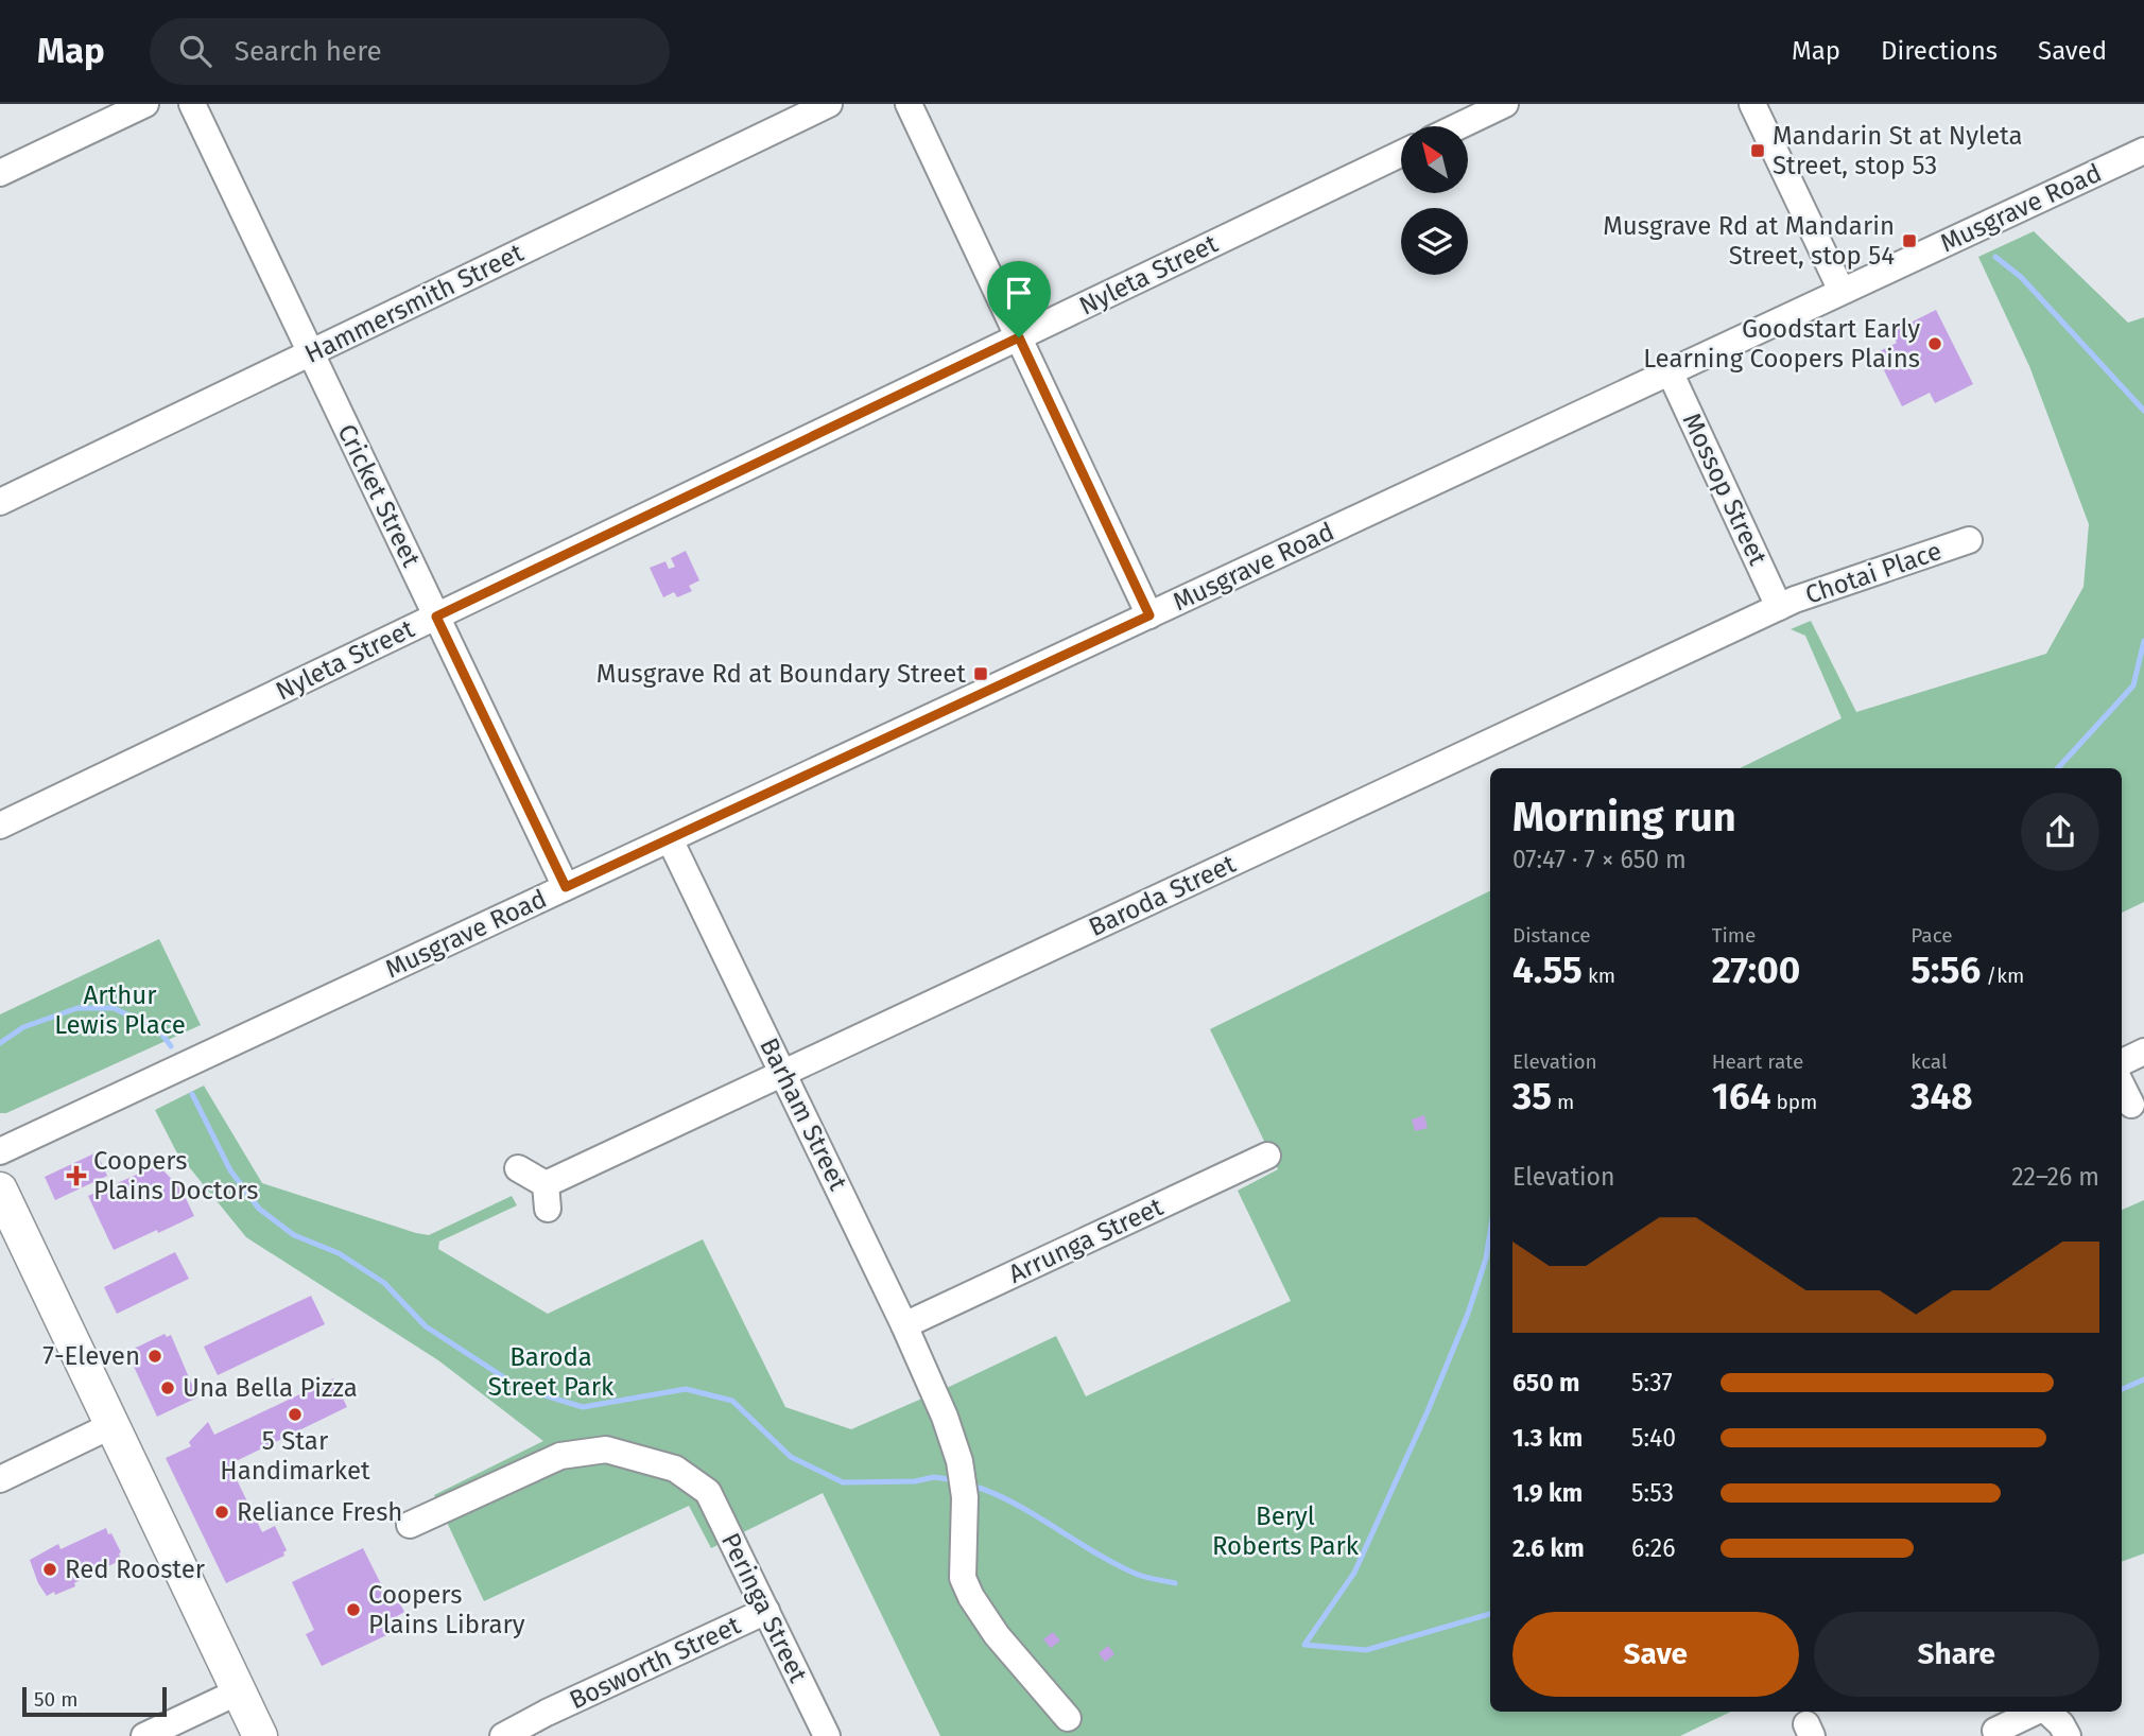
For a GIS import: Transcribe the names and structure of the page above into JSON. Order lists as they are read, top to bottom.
{
  "streets": {
    "street": [
      "Musgrave Road",
      "Nyleta Street",
      "Hammersmith Street",
      "Mossop Street",
      "Cricket Street",
      "Chotai Place",
      "Baroda Street",
      "Barham Street",
      "Arrunga Street",
      "Peringa Street",
      "Bosworth Street"
    ]
  },
  "crossings": [
    ["Musgrave Road", "Mossop Street"],
    ["Musgrave Road", "Cricket Street"],
    ["Musgrave Road", "Barham Street"],
    ["Nyleta Street", "Cricket Street"],
    ["Hammersmith Street", "Cricket Street"],
    ["Mossop Street", "Chotai Place"],
    ["Mossop Street", "Baroda Street"],
    ["Chotai Place", "Baroda Street"],
    ["Baroda Street", "Barham Street"],
    ["Barham Street", "Arrunga Street"],
    ["Peringa Street", "Bosworth Street"]
  ],
  "parks": ["Arthur Lewis Place", "Baroda Street Park", "Beryl Roberts Park"],
  "places": {
    "transit": ["Mandarin St at Nyleta Street, stop 53", "Musgrave Rd at Mandarin Street, stop 54", "Musgrave Rd at Boundary Street"],
    "other": [
      "Goodstart Early Learning Coopers Plains",
      "7-Eleven",
      "Una Bella Pizza",
      "5 Star Handimarket",
      "Reliance Fresh",
      "Red Rooster",
      "Coopers Plains Library"
    ],
    "health": ["Coopers Plains Doctors"]
  },
  "scale_bar": "50 m",
  "north": "top left",
  "page": {
    "header": "Map",
    "search": "Search here",
    "nav": ["Map", "Directions", "Saved"],
    "heading": ["Morning run", "07:47 · 7 × 650 m"],
    "stats": [
      ["Distance", "4.55 km"],
      ["Time", "27:00"],
      ["Pace", "5:56 /km"],
      ["Elevation", "35 m"],
      ["Heart rate", "164 bpm"],
      ["kcal", "348"]
    ],
    "chart": ["Elevation", "22–26 m"],
    "list": [
      {
        "name": "650 m",
        "note": "5:37"
      },
      {
        "name": "1.3 km",
        "note": "5:40"
      },
      {
        "name": "1.9 km",
        "note": "5:53"
      },
      {
        "name": "2.6 km",
        "note": "6:26"
      }
    ],
    "buttons": ["Save", "Share"],
    "scale": "50 m"
  }
}
